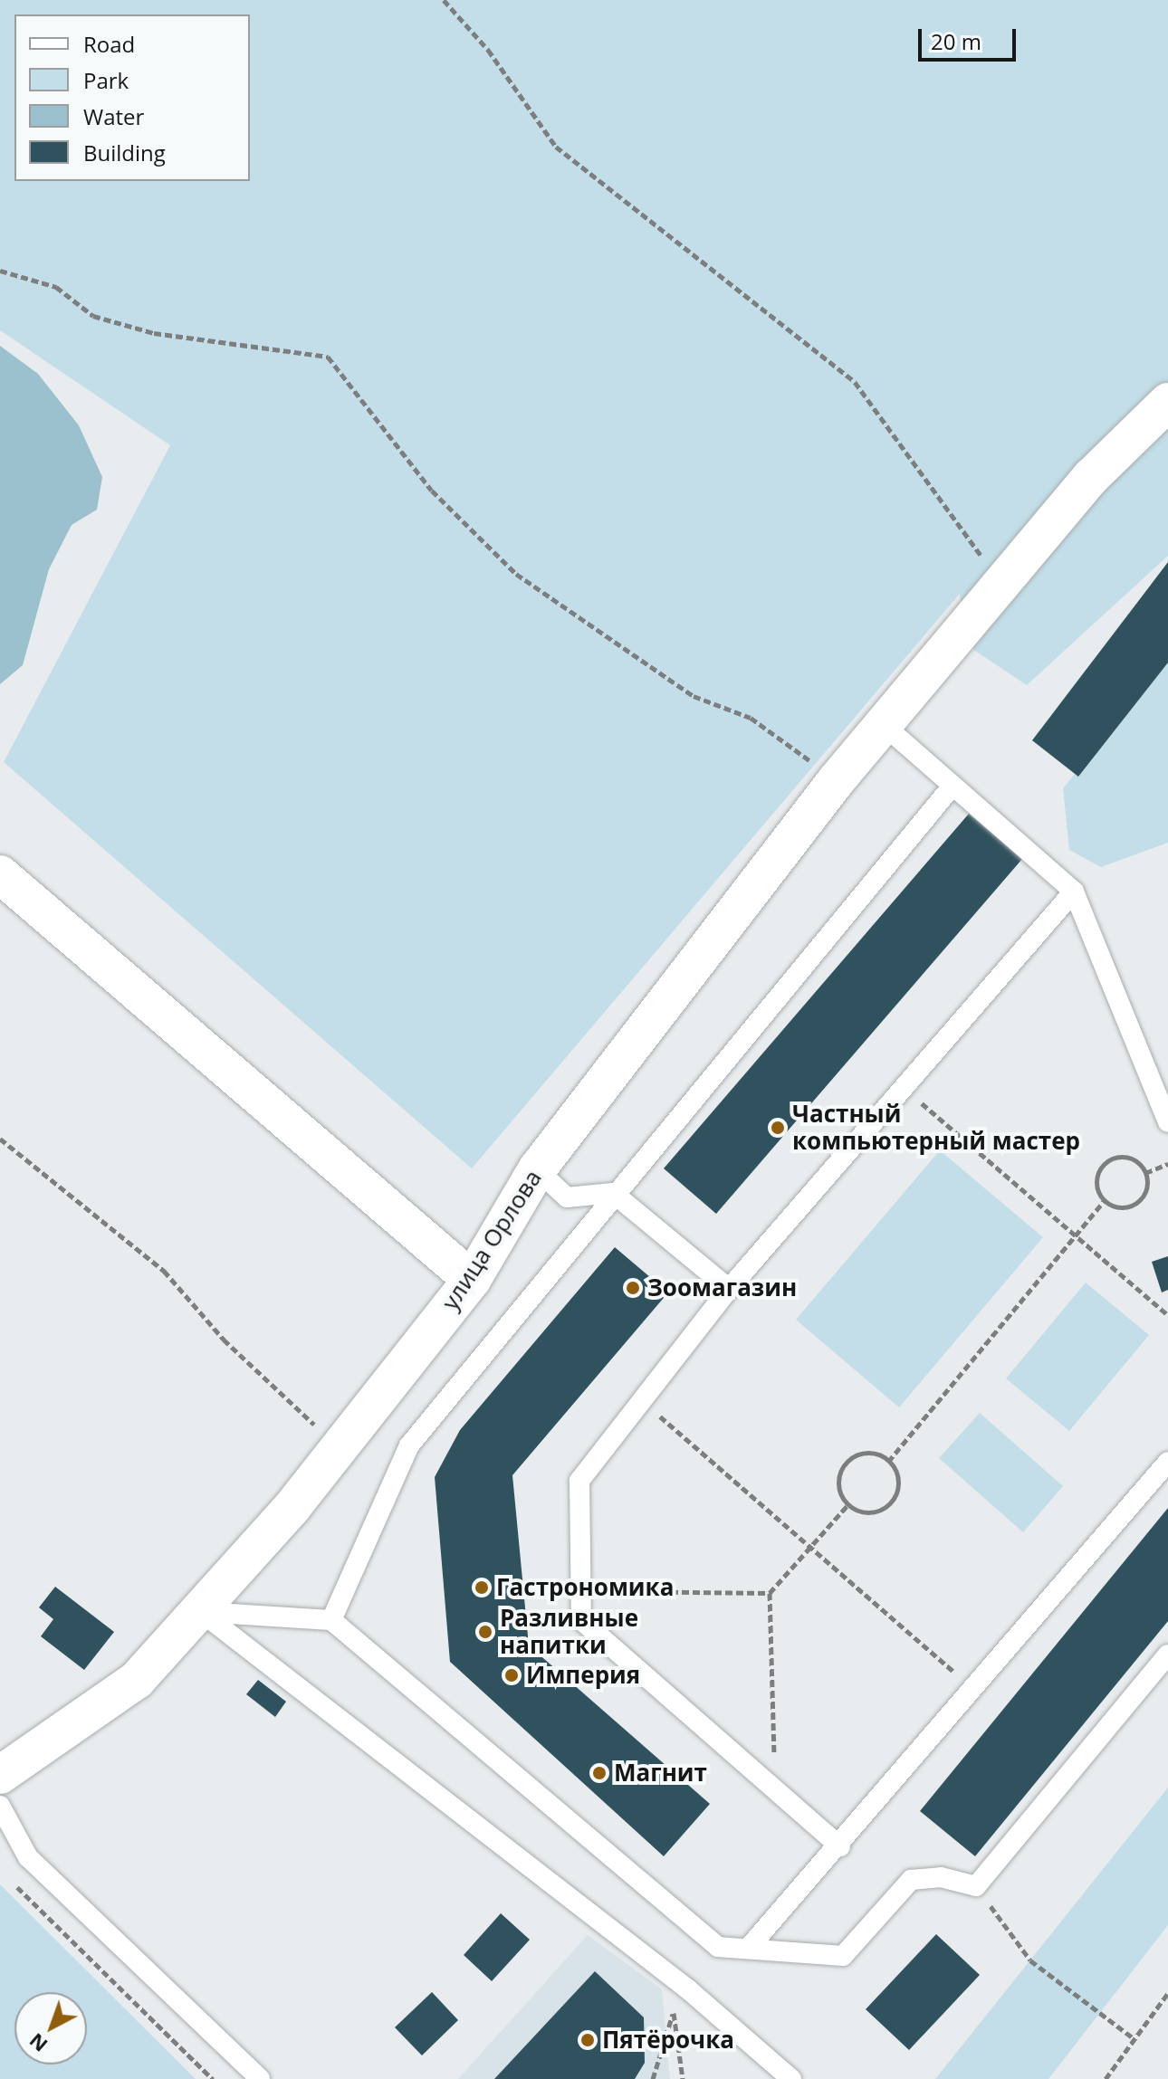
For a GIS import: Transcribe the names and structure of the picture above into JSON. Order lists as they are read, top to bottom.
{
  "streets": {
    "street": ["улица Орлова"]
  },
  "places": [
    "Частный компьютерный мастер",
    "Зоомагазин",
    "Гастрономика",
    "Разливные напитки",
    "Империя",
    "Магнит",
    "Пятёрочка"
  ],
  "legend": [
    "Road",
    "Park",
    "Water",
    "Building"
  ],
  "scale_bar": "20 m",
  "north": "bottom left"
}
